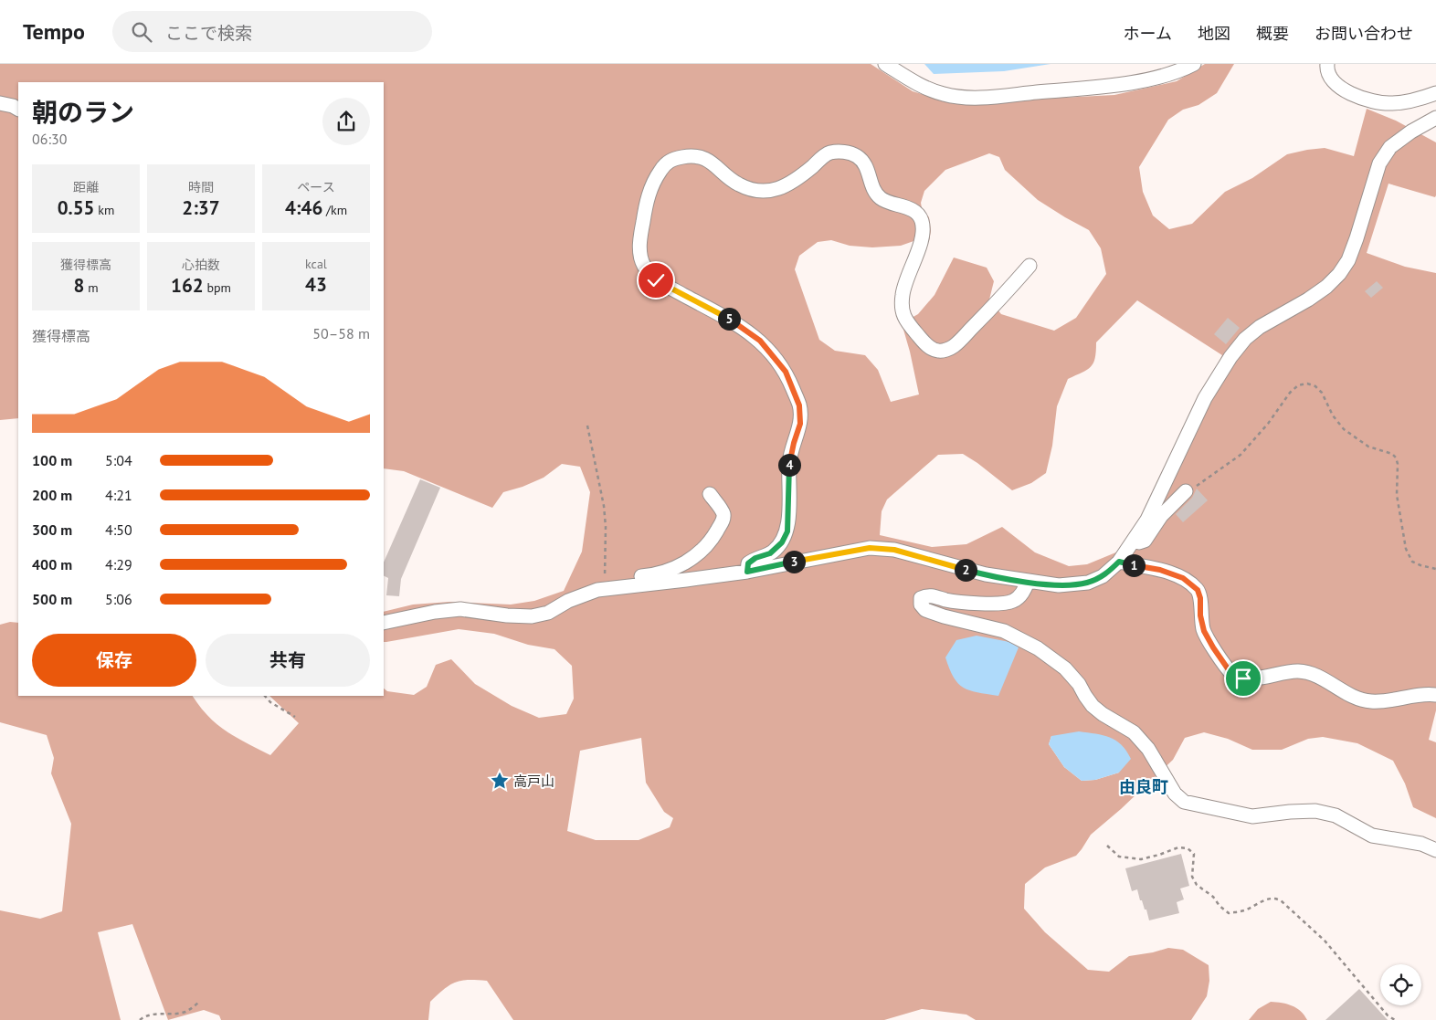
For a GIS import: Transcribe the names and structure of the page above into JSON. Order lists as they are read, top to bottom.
{
  "districts": ["由良町"],
  "places": {
    "place": ["高戸山"]
  },
  "page": {
    "header": "Tempo",
    "search": "ここで検索",
    "nav": [
      "ホーム",
      "地図",
      "概要",
      "お問い合わせ"
    ],
    "heading": ["朝のラン", "06:30"],
    "stats": [
      ["距離", "0.55 km"],
      ["時間", "2:37"],
      ["ペース", "4:46 /km"],
      ["獲得標高", "8 m"],
      ["心拍数", "162 bpm"],
      ["kcal", "43"]
    ],
    "pins": [
      "5",
      "4",
      "3",
      "1",
      "2"
    ],
    "chart": ["獲得標高", "50–58 m"],
    "list": [
      {
        "name": "100 m",
        "note": "5:04"
      },
      {
        "name": "200 m",
        "note": "4:21"
      },
      {
        "name": "300 m",
        "note": "4:50"
      },
      {
        "name": "400 m",
        "note": "4:29"
      },
      {
        "name": "500 m",
        "note": "5:06"
      }
    ],
    "buttons": ["保存", "共有"]
  }
}
